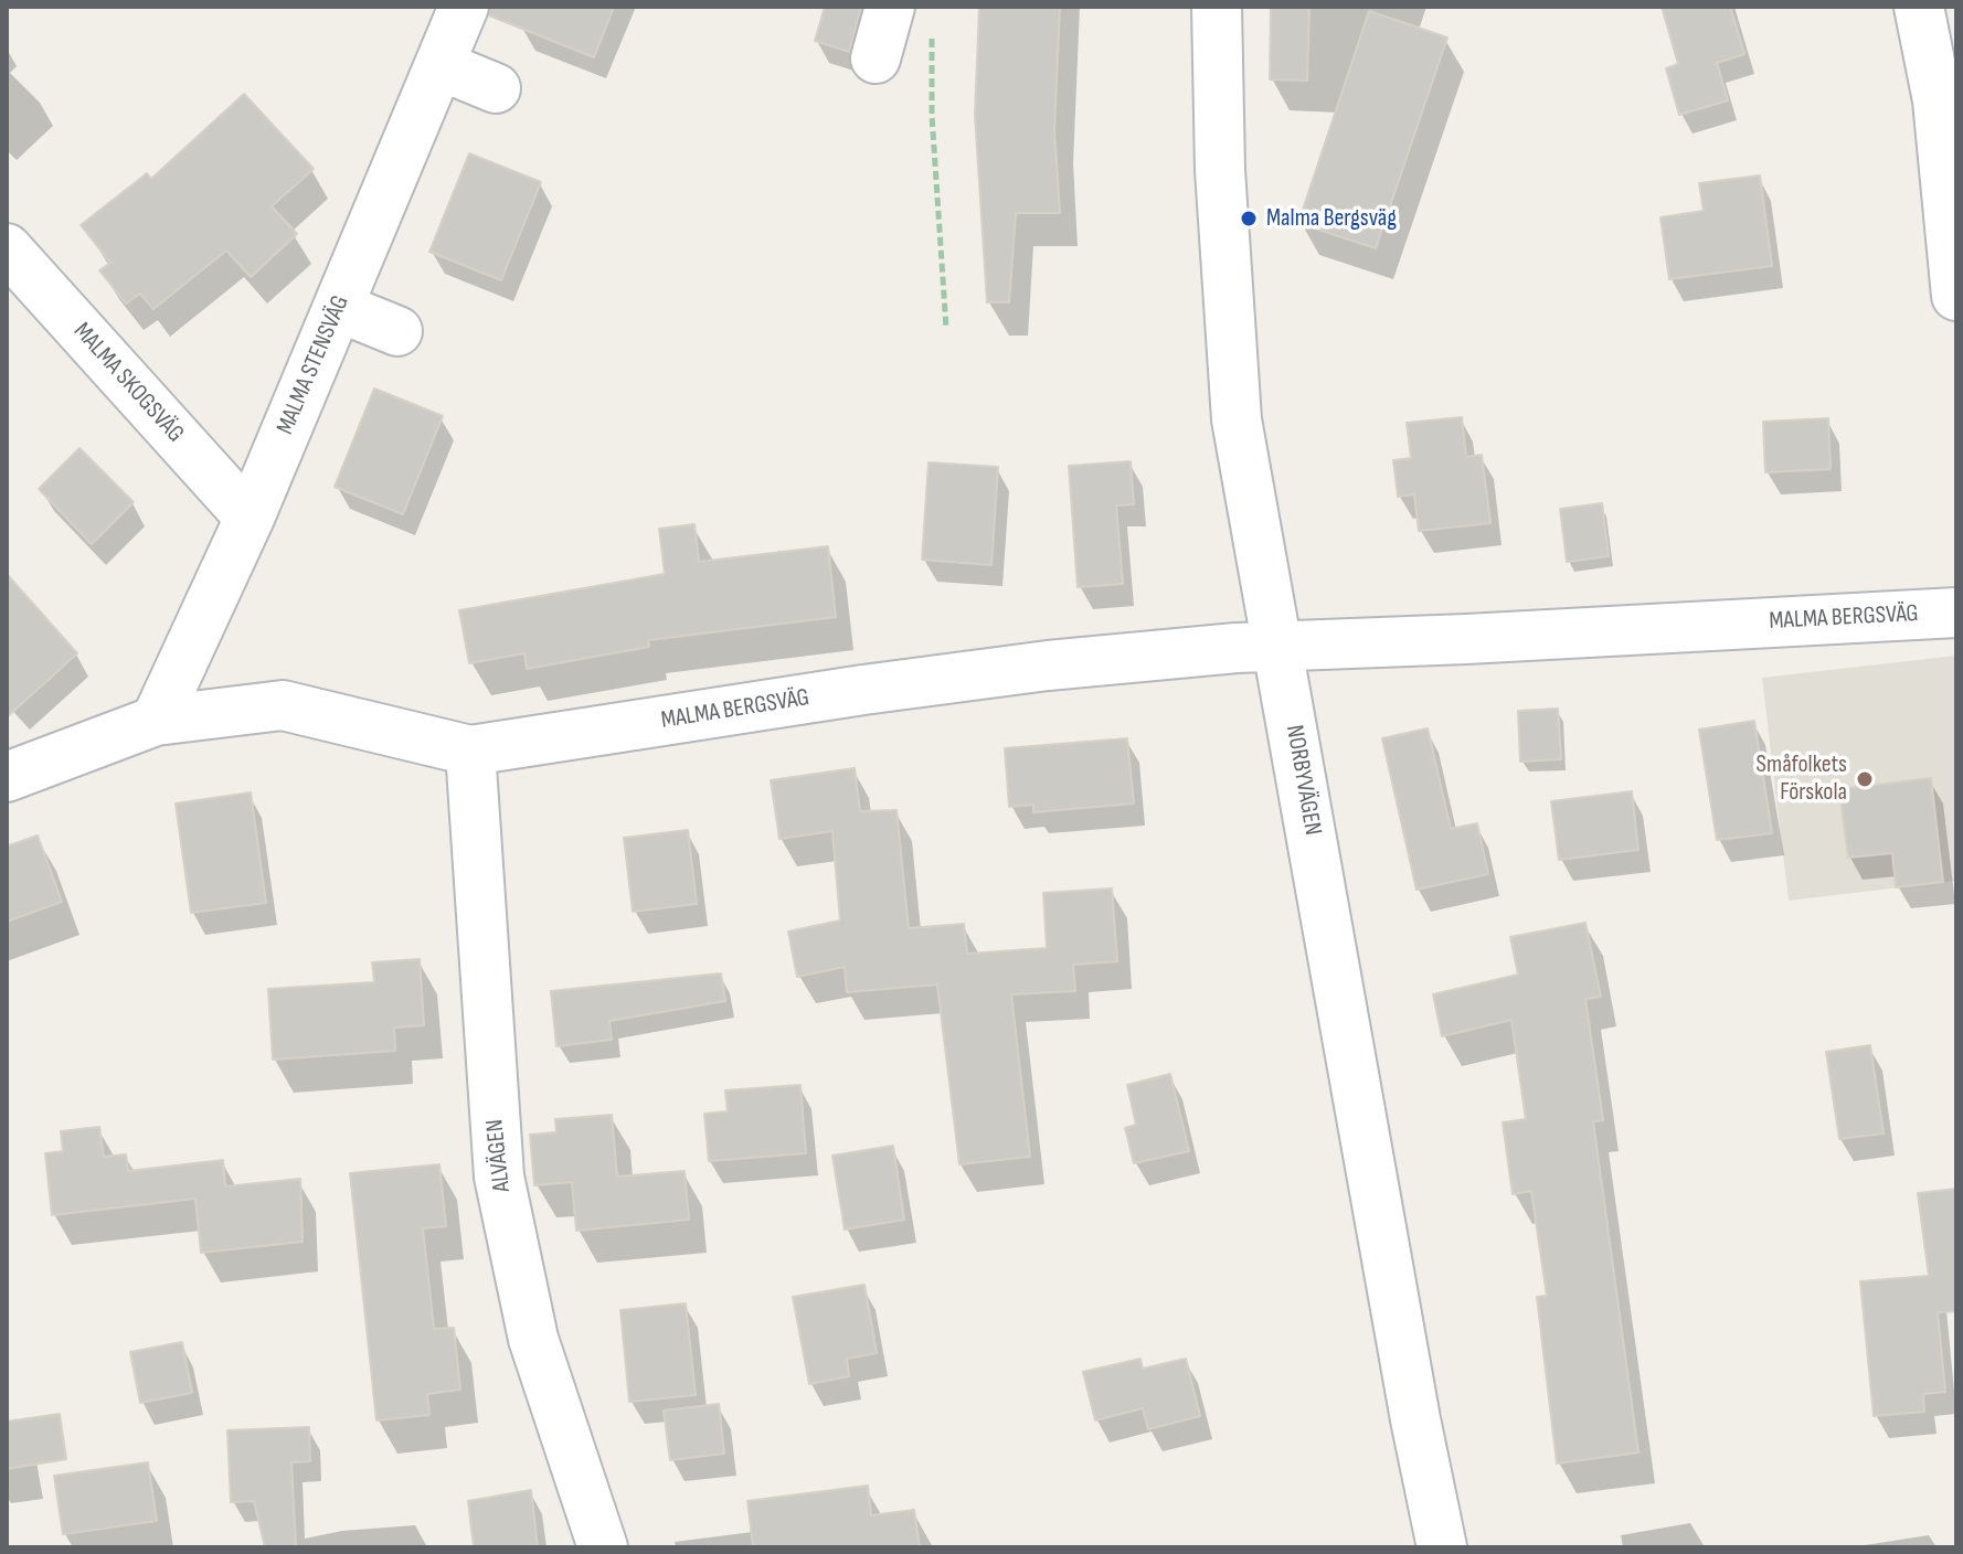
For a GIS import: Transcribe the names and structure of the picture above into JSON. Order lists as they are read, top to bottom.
{
  "streets": {
    "street": [
      "MALMA STENSVÄG",
      "MALMA SKOGSVÄG",
      "MALMA BERGSVÄG",
      "NORBYVÄGEN",
      "ALVÄGEN"
    ]
  },
  "crossings": [
    ["MALMA STENSVÄG", "MALMA SKOGSVÄG"],
    ["MALMA STENSVÄG", "MALMA BERGSVÄG"],
    ["MALMA BERGSVÄG", "NORBYVÄGEN"],
    ["MALMA BERGSVÄG", "ALVÄGEN"]
  ],
  "places": ["Malma Bergsväg", "Småfolkets Förskola"]
}
